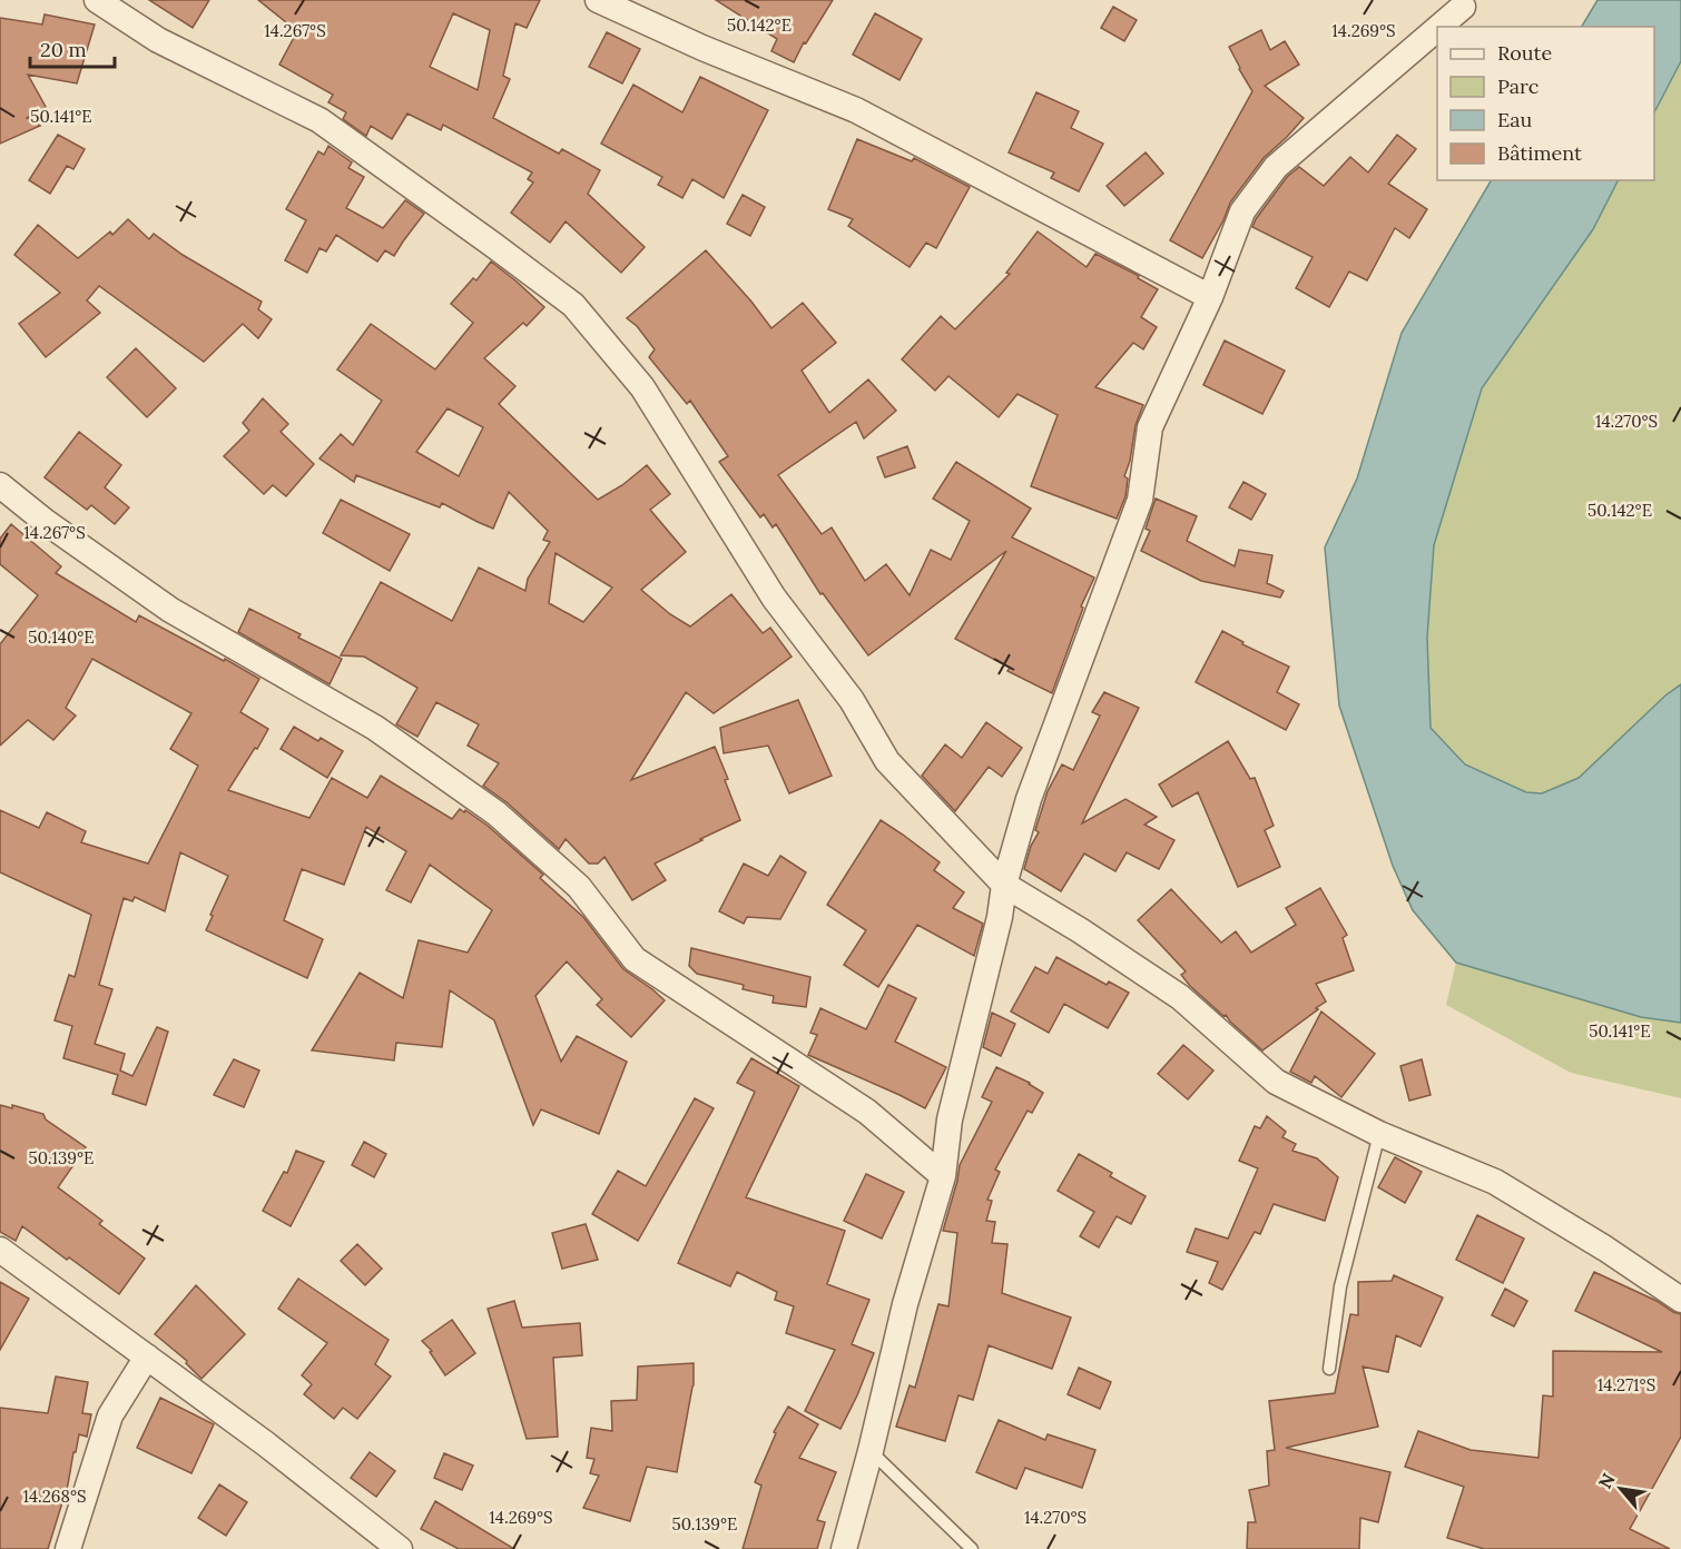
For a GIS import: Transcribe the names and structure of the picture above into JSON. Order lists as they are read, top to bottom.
{
  "legend": [
    "Route",
    "Parc",
    "Eau",
    "Bâtiment"
  ],
  "scale_bar": "20 m",
  "north": "top left",
  "coordinates": [
    "50.142°E",
    "14.267°S",
    "14.269°S",
    "50.141°E",
    "14.270°S",
    "50.140°E",
    "50.139°E",
    "14.271°S",
    "14.268°S"
  ]
}
